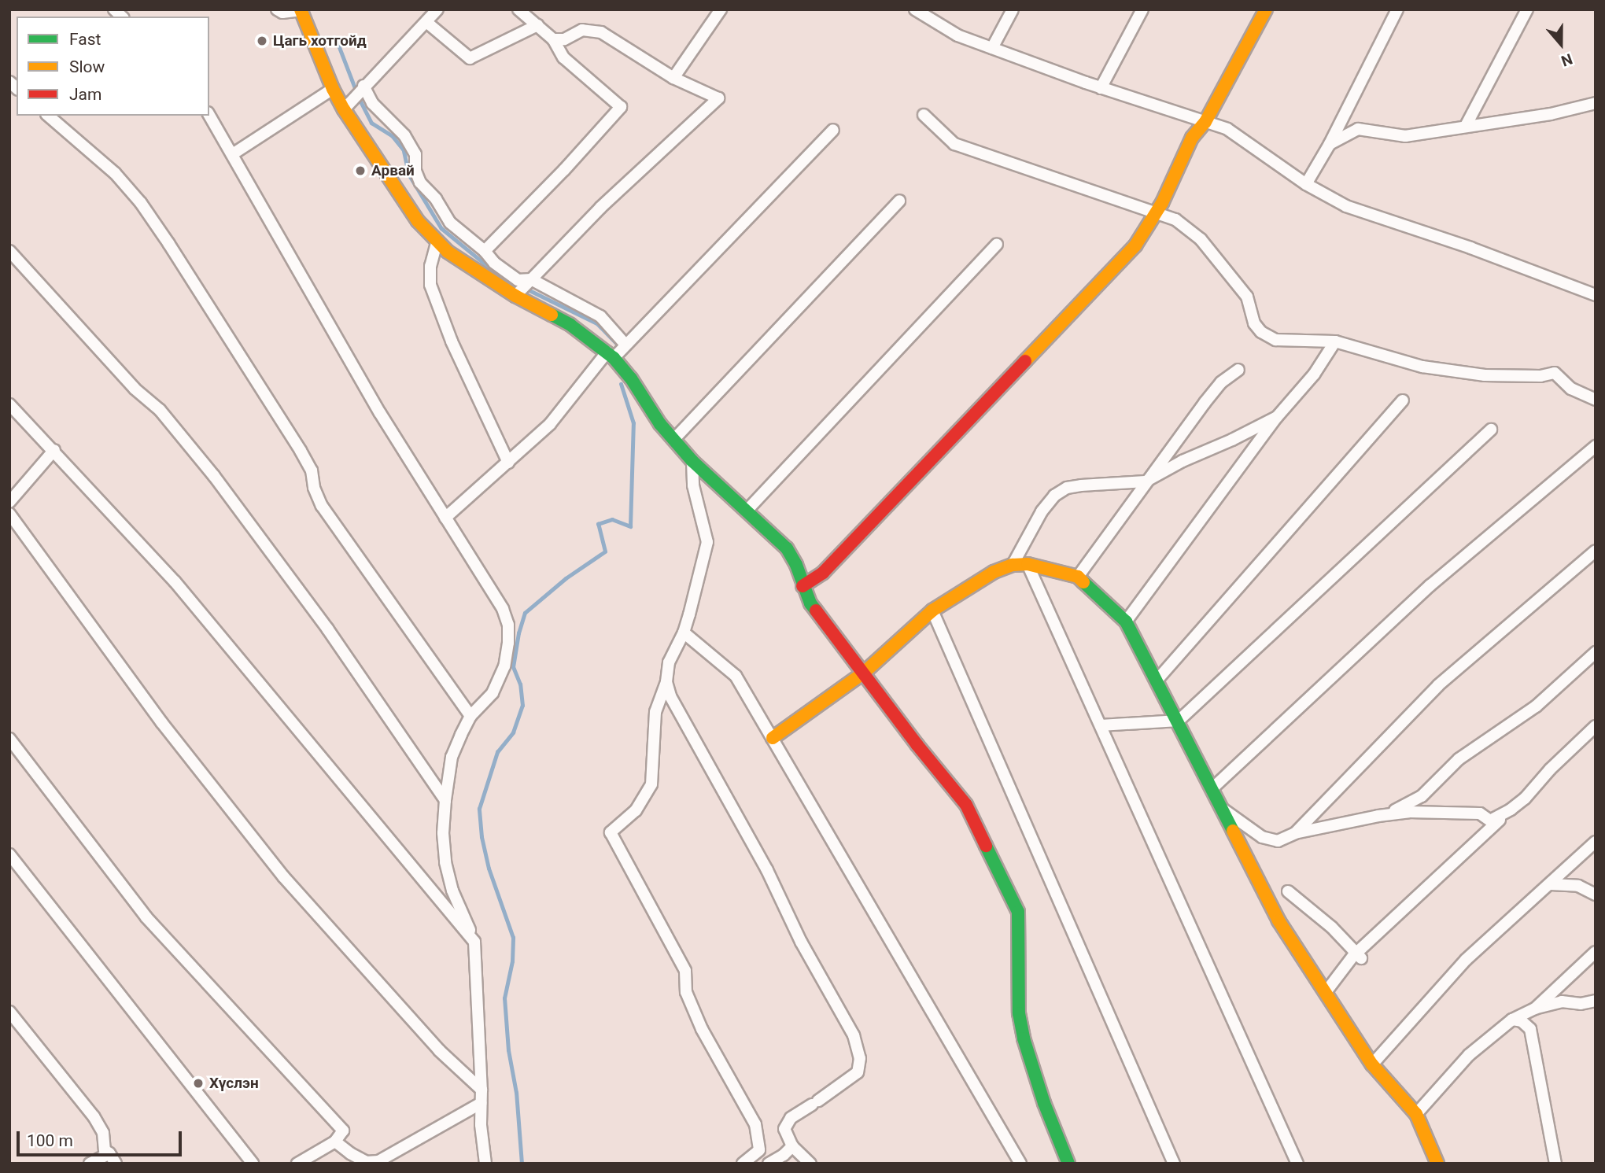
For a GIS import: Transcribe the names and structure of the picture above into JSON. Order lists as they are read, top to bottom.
{
  "places": ["Цагь хотгойд", "Арвай", "Хүслэн"],
  "legend": ["Fast", "Slow", "Jam"],
  "scale_bar": "100 m",
  "north": "bottom"
}
